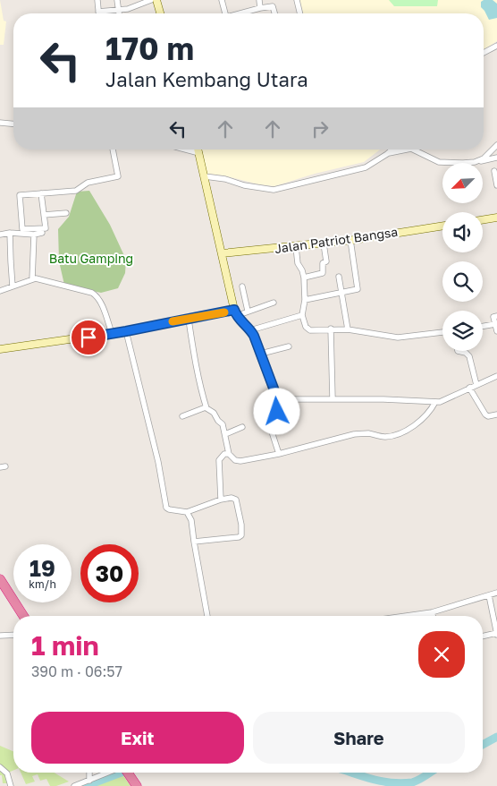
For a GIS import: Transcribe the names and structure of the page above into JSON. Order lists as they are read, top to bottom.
{
  "streets": {
    "street": ["Jalan Patriot Bangsa"]
  },
  "parks": ["Batu Gamping"],
  "north": "bottom left",
  "page": {
    "turn": ["170 m", "Jalan Kembang Utara"],
    "speed": "19 km/h",
    "limit": "30",
    "heading": ["1 min", "390 m · 06:57"],
    "buttons": ["Exit", "Share"]
  }
}
